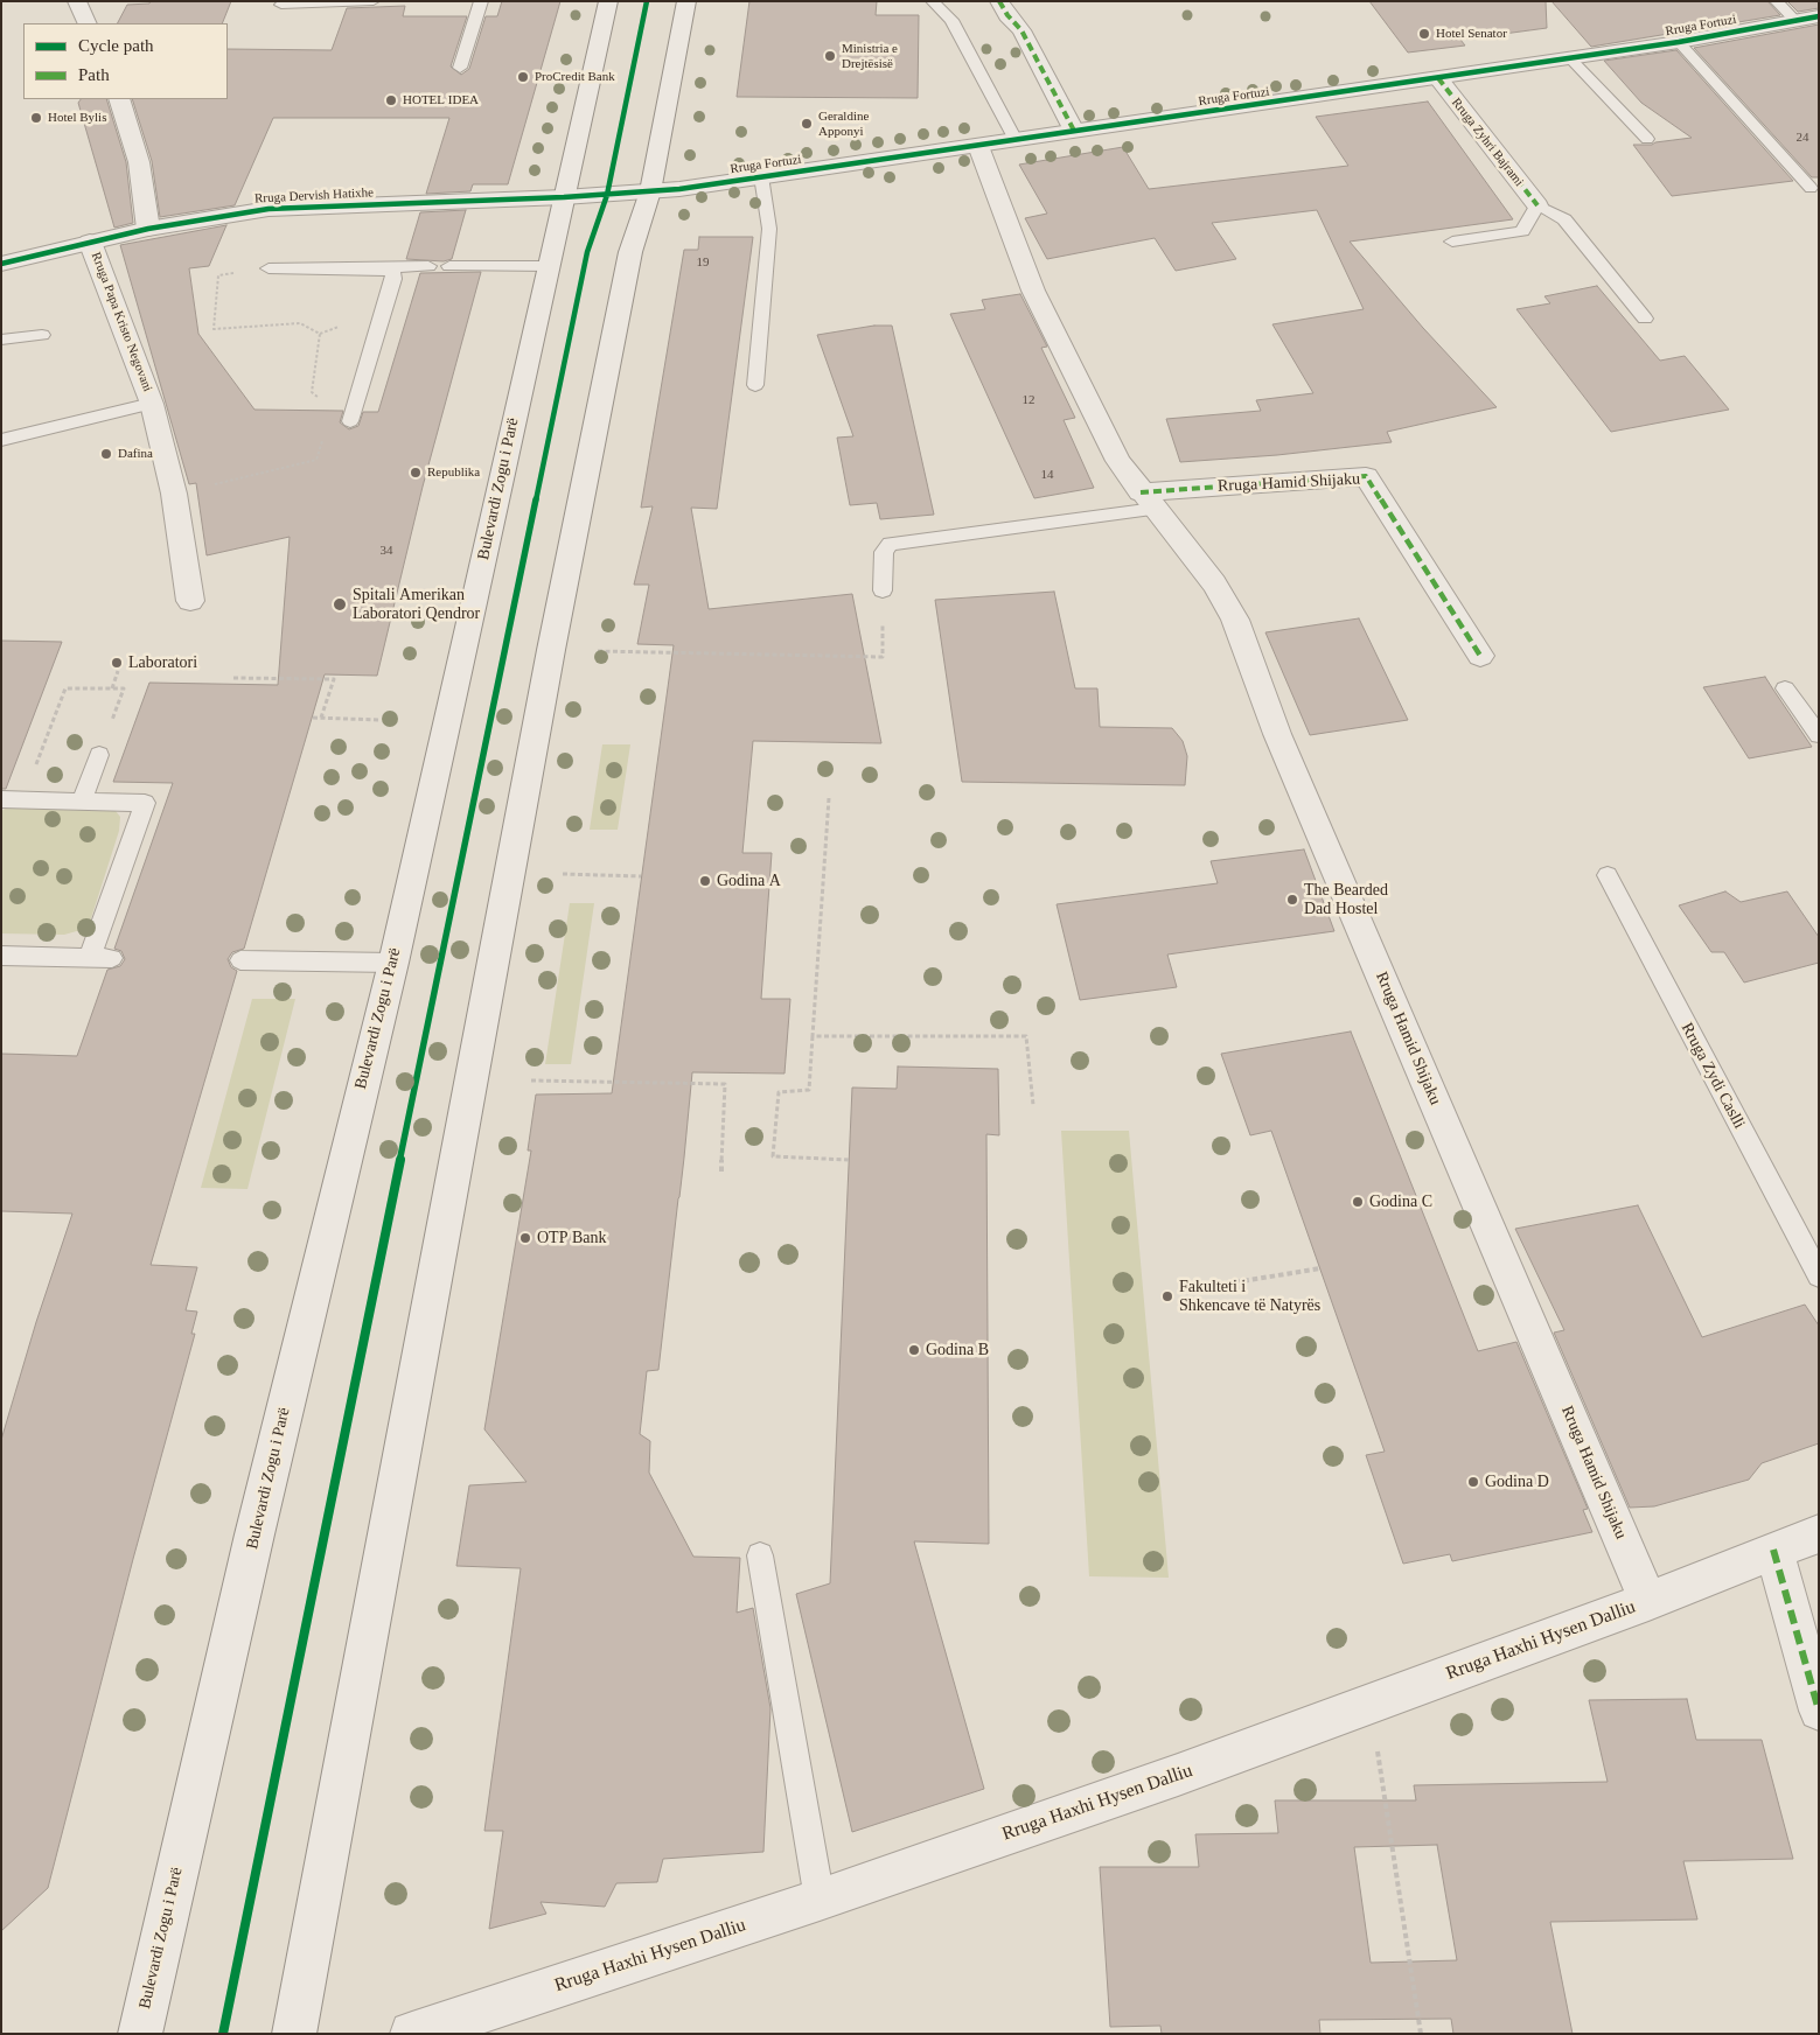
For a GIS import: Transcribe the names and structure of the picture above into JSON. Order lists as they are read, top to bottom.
{
  "streets": {
    "street": [
      "Rruga Fortuzi",
      "Rruga Zyhri Bajrami",
      "Rruga Dervish Hatixhe",
      "Rruga Papa Kristo Negovani",
      "Rruga Hamid Shijaku",
      "Bulevardi Zogu i Parë",
      "Rruga Haxhi Hysen Dalliu"
    ],
    "lane": ["Rruga Zydi Caslli"]
  },
  "crossings": [
    ["Rruga Fortuzi", "Rruga Zyhri Bajrami"],
    ["Rruga Fortuzi", "Rruga Dervish Hatixhe"],
    ["Rruga Fortuzi", "Rruga Hamid Shijaku"],
    ["Rruga Fortuzi", "Bulevardi Zogu i Parë"],
    ["Rruga Dervish Hatixhe", "Rruga Papa Kristo Negovani"],
    ["Rruga Dervish Hatixhe", "Bulevardi Zogu i Parë"],
    ["Rruga Hamid Shijaku", "Rruga Haxhi Hysen Dalliu"]
  ],
  "places": [
    "Hotel Senator",
    "Ministria e Drejtësisë",
    "ProCredit Bank",
    "HOTEL IDEA",
    "Hotel Bylis",
    "Geraldine Apponyi",
    "Dafina",
    "Republika",
    "Spitali Amerikan Laboratori Qendror",
    "Laboratori",
    "Godina A",
    "The Bearded Dad Hostel",
    "Godina C",
    "OTP Bank",
    "Fakulteti i Shkencave të Natyrës",
    "Godina B",
    "Godina D"
  ],
  "house_numbers": [
    "24",
    "19",
    "12",
    "14",
    "34"
  ],
  "legend": ["Cycle path", "Path"]
}
